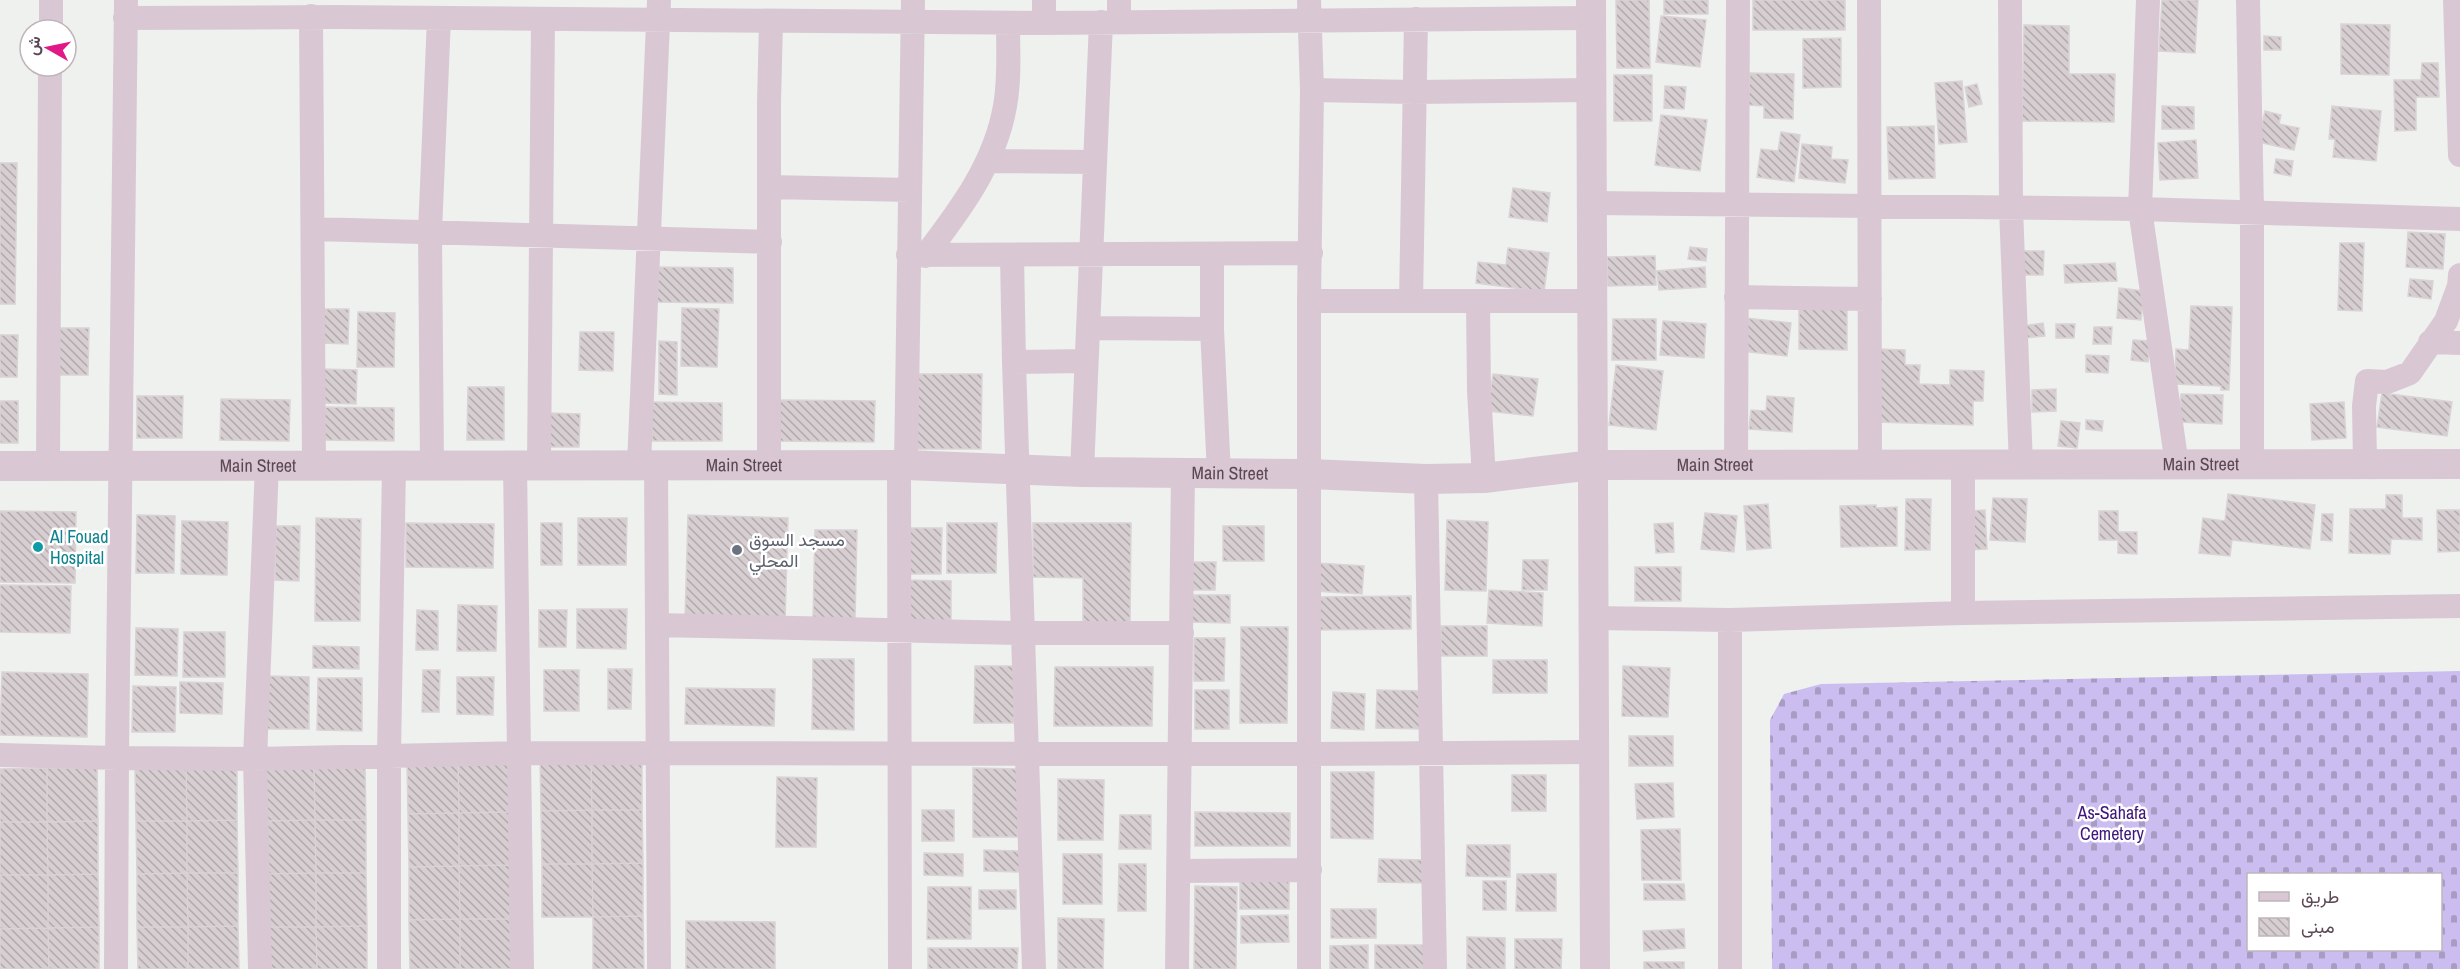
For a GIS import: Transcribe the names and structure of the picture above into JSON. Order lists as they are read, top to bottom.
{
  "streets": {
    "street": ["Main Street"]
  },
  "parks": ["As-Sahafa Cemetery"],
  "places": ["Al Fouad Hospital", "مسجد السوق المحلي"],
  "legend": ["طريق", "مبنى"],
  "north": "left"
}
